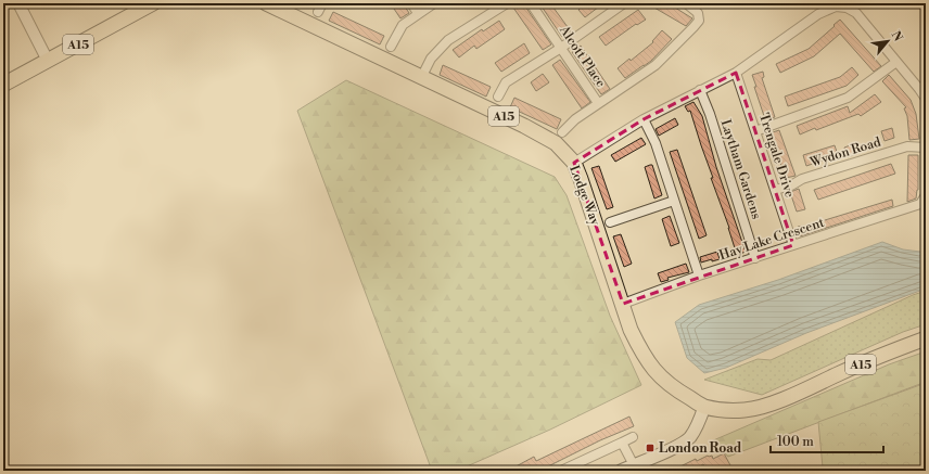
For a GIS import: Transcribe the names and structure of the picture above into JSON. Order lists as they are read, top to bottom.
{
  "streets": {
    "main road": ["A15", "Lodge Way"],
    "street": [
      "Alcott Place",
      "Wydon Road",
      "Trengale Drive",
      "Laytham Gardens",
      "Hay Lake Crescent"
    ]
  },
  "crossings": [
    ["A15", "Lodge Way"],
    ["Wydon Road", "Trengale Drive"],
    ["Trengale Drive", "Hay Lake Crescent"],
    ["Laytham Gardens", "Hay Lake Crescent"],
    ["Lodge Way", "Hay Lake Crescent"]
  ],
  "places": {
    "transit": ["London Road"]
  },
  "scale_bar": "100 m",
  "north": "top right"
}
